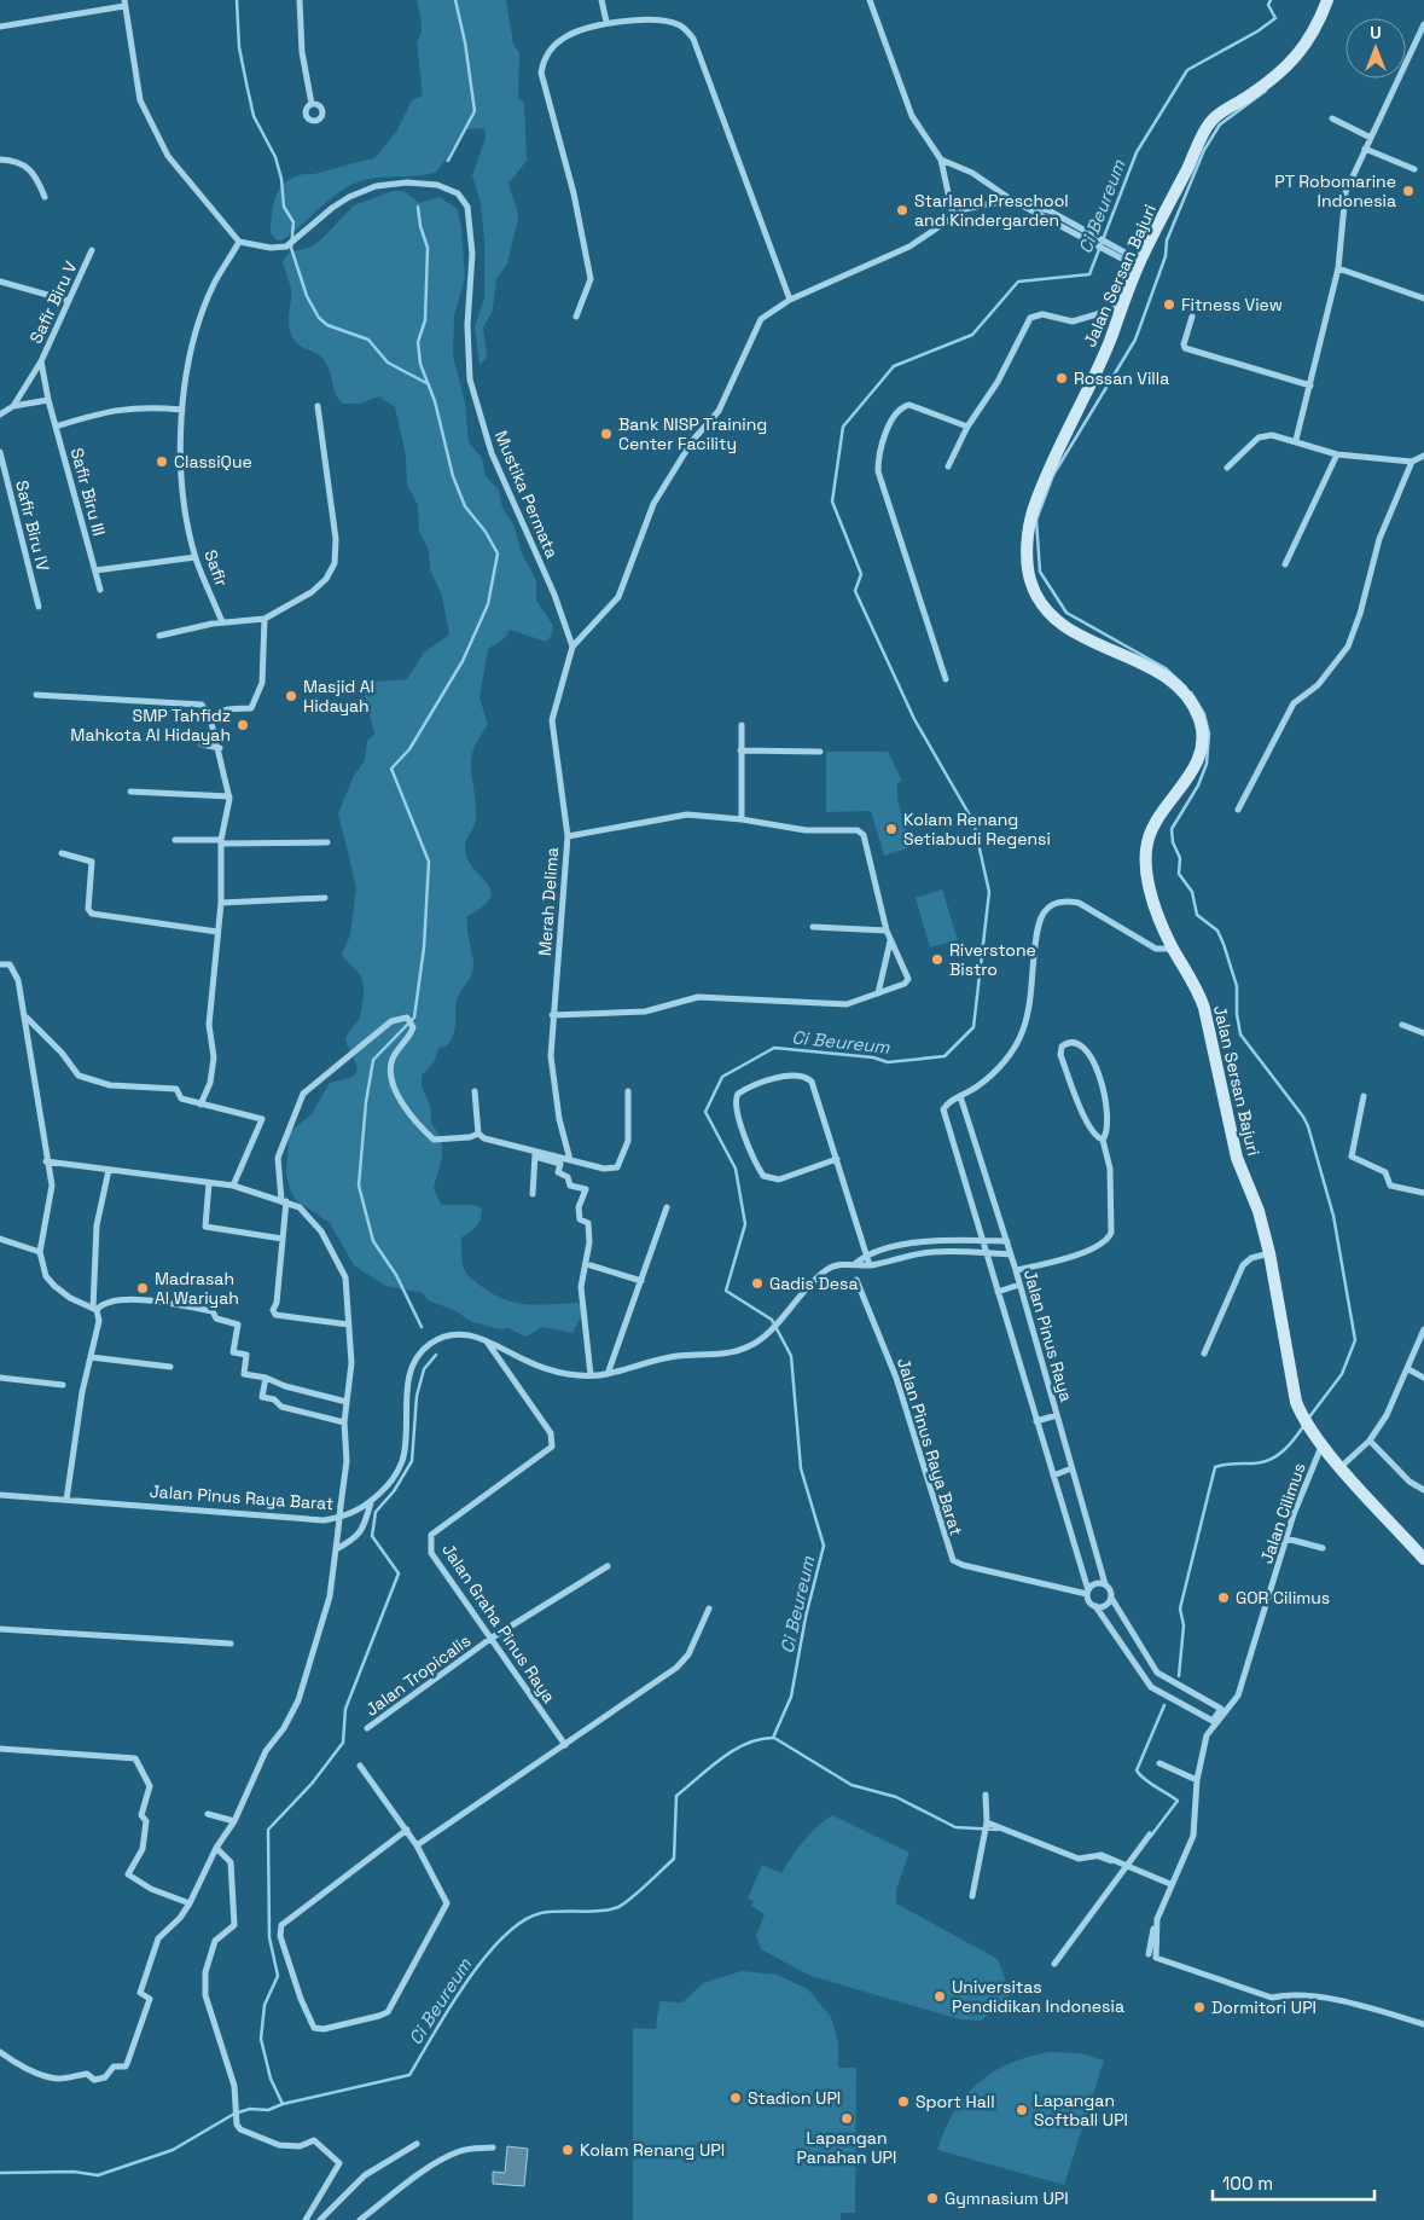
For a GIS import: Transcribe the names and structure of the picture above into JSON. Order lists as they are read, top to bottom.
{
  "streets": {
    "main road": ["Jalan Sersan Bajuri"],
    "street": [
      "Safir Biru V",
      "Safir Biru III",
      "Mustika Permata",
      "Safir Biru IV",
      "Safir",
      "Merah Delima",
      "Jalan Pinus Raya",
      "Jalan Pinus Raya Barat",
      "Jalan Cilimus",
      "Jalan Graha Pinus Raya",
      "Jalan Tropicalis"
    ]
  },
  "crossings": [
    ["Jalan Sersan Bajuri", "Jalan Cilimus"],
    ["Safir Biru V", "Safir Biru III"],
    ["Mustika Permata", "Safir"],
    ["Mustika Permata", "Merah Delima"],
    ["Jalan Pinus Raya", "Jalan Pinus Raya Barat"],
    ["Jalan Pinus Raya Barat", "Jalan Graha Pinus Raya"],
    ["Jalan Graha Pinus Raya", "Jalan Tropicalis"]
  ],
  "water": ["Ci Beureum"],
  "places": [
    "PT Robomarine Indonesia",
    "Starland Preschool and Kindergarden",
    "Fitness View",
    "Rossan Villa",
    "Bank NISP Training Center Facility",
    "ClassiQue",
    "Masjid Al Hidayah",
    "SMP Tahfidz Mahkota Al Hidayah",
    "Kolam Renang Setiabudi Regensi",
    "Riverstone Bistro",
    "Gadis Desa",
    "Madrasah Al Wariyah",
    "GOR Cilimus",
    "Universitas Pendidikan Indonesia",
    "Dormitori UPI",
    "Stadion UPI",
    "Sport Hall",
    "Lapangan Softball UPI",
    "Lapangan Panahan UPI",
    "Kolam Renang UPI",
    "Gymnasium UPI"
  ],
  "scale_bar": "100 m",
  "north": "top"
}
